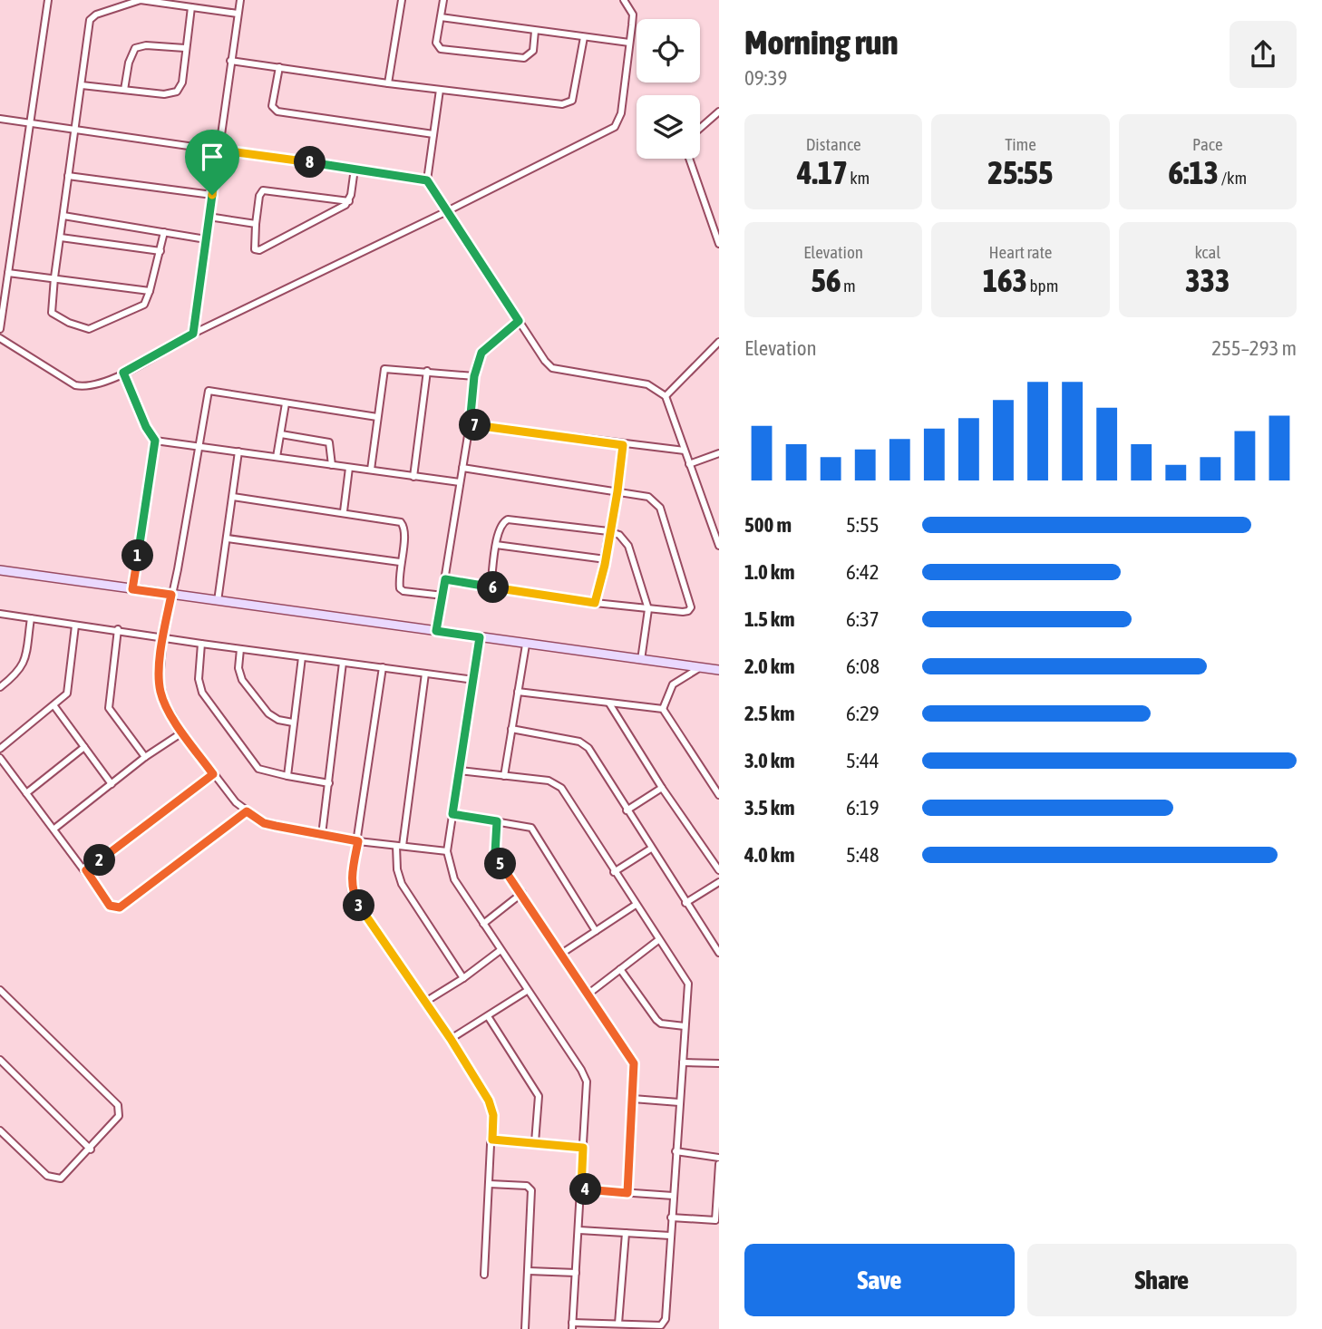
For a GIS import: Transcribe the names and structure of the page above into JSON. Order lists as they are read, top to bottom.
{
  "page": {
    "heading": ["Morning run", "09:39"],
    "stats": [
      ["Distance", "4.17 km"],
      ["Time", "25:55"],
      ["Pace", "6:13 /km"],
      ["Elevation", "56 m"],
      ["Heart rate", "163 bpm"],
      ["kcal", "333"]
    ],
    "pins": [
      "8",
      "7",
      "1",
      "6",
      "2",
      "5",
      "3",
      "4"
    ],
    "chart": ["Elevation", "255–293 m"],
    "list": [
      {
        "name": "500 m",
        "note": "5:55"
      },
      {
        "name": "1.0 km",
        "note": "6:42"
      },
      {
        "name": "1.5 km",
        "note": "6:37"
      },
      {
        "name": "2.0 km",
        "note": "6:08"
      },
      {
        "name": "2.5 km",
        "note": "6:29"
      },
      {
        "name": "3.0 km",
        "note": "5:44"
      },
      {
        "name": "3.5 km",
        "note": "6:19"
      },
      {
        "name": "4.0 km",
        "note": "5:48"
      }
    ],
    "buttons": ["Save", "Share"]
  }
}
